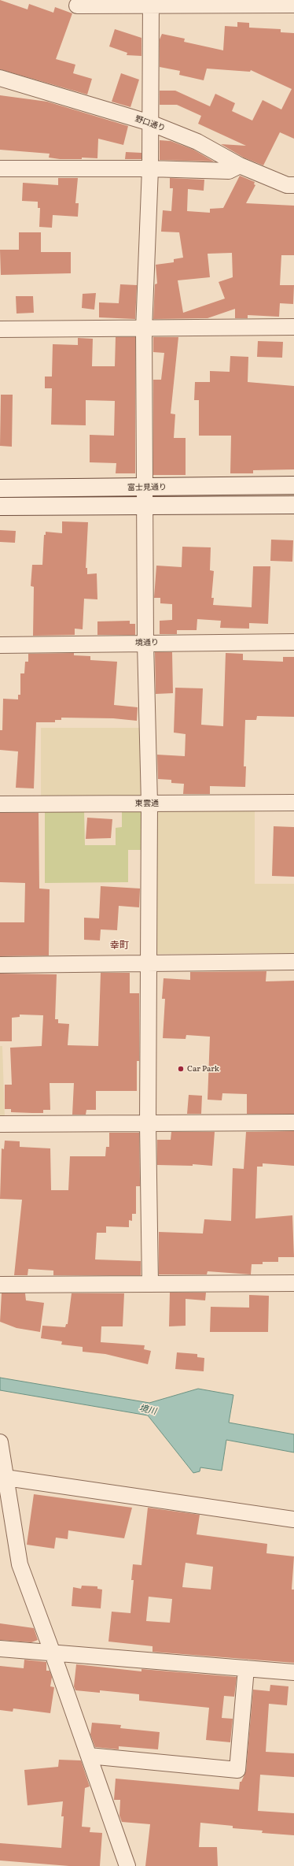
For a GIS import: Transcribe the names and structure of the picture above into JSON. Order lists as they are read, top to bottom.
{
  "streets": {
    "street": [
      "野口通り",
      "富士見通り",
      "境通り",
      "東雲通"
    ]
  },
  "districts": ["幸町"],
  "water": ["境川"],
  "places": ["Car Park"]
}
